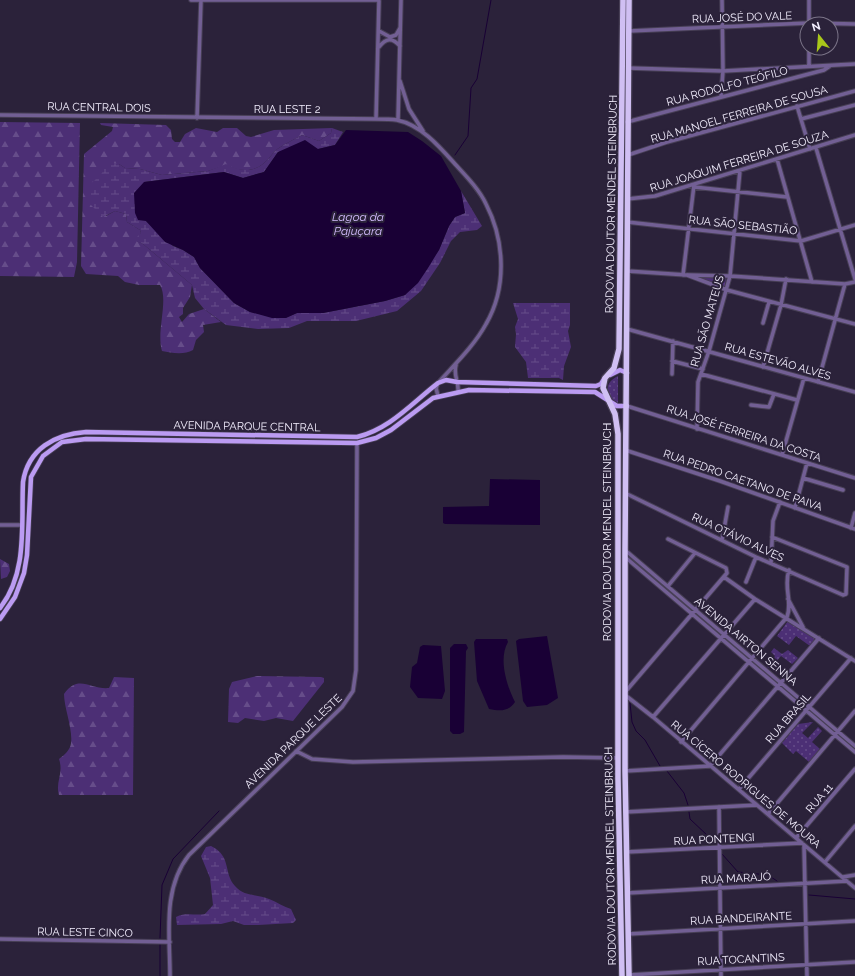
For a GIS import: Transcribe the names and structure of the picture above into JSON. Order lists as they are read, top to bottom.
{
  "streets": {
    "highway": ["RODOVIA DOUTOR MENDEL STEINBRUCH"],
    "main road": ["AVENIDA PARQUE CENTRAL"],
    "street": [
      "RUA JOSÉ DO VALE",
      "RUA RODOLFO TEÓFILO",
      "RUA CENTRAL DOIS",
      "RUA LESTE 2",
      "RUA MANOEL FERREIRA DE SOUSA",
      "RUA JOAQUIM FERREIRA DE SOUZA",
      "RUA SÃO SEBASTIÃO",
      "RUA SÃO MATEUS",
      "RUA ESTEVÃO ALVES",
      "RUA JOSÉ FERREIRA DA COSTA",
      "RUA PEDRO CAETANO DE PAIVA",
      "RUA OTÁVIO ALVES",
      "AVENIDA AIRTON SENNA",
      "RUA BRASIL",
      "AVENIDA PARQUE LESTE",
      "RUA CÍCERO RODRIGUES DE MOURA",
      "RUA 11",
      "RUA PONTENGI",
      "RUA MARAJÓ",
      "RUA BANDEIRANTE",
      "RUA LESTE CINCO",
      "RUA TOCANTINS"
    ]
  },
  "crossings": [
    ["RUA JOSÉ DO VALE", "RODOVIA DOUTOR MENDEL STEINBRUCH"],
    ["RUA RODOLFO TEÓFILO", "RODOVIA DOUTOR MENDEL STEINBRUCH"],
    ["RUA CENTRAL DOIS", "RUA LESTE 2"],
    ["RUA MANOEL FERREIRA DE SOUSA", "RODOVIA DOUTOR MENDEL STEINBRUCH"],
    ["RUA JOAQUIM FERREIRA DE SOUZA", "RODOVIA DOUTOR MENDEL STEINBRUCH"],
    ["RUA JOAQUIM FERREIRA DE SOUZA", "RUA SÃO MATEUS"],
    ["RODOVIA DOUTOR MENDEL STEINBRUCH", "RUA SÃO SEBASTIÃO"],
    ["RODOVIA DOUTOR MENDEL STEINBRUCH", "RUA ESTEVÃO ALVES"],
    ["RODOVIA DOUTOR MENDEL STEINBRUCH", "AVENIDA PARQUE CENTRAL"],
    ["RODOVIA DOUTOR MENDEL STEINBRUCH", "RUA JOSÉ FERREIRA DA COSTA"],
    ["RODOVIA DOUTOR MENDEL STEINBRUCH", "RUA PEDRO CAETANO DE PAIVA"],
    ["RODOVIA DOUTOR MENDEL STEINBRUCH", "RUA OTÁVIO ALVES"],
    ["RODOVIA DOUTOR MENDEL STEINBRUCH", "AVENIDA AIRTON SENNA"],
    ["RODOVIA DOUTOR MENDEL STEINBRUCH", "RUA CÍCERO RODRIGUES DE MOURA"],
    ["RODOVIA DOUTOR MENDEL STEINBRUCH", "RUA PONTENGI"],
    ["RODOVIA DOUTOR MENDEL STEINBRUCH", "RUA MARAJÓ"],
    ["RODOVIA DOUTOR MENDEL STEINBRUCH", "RUA BANDEIRANTE"],
    ["RODOVIA DOUTOR MENDEL STEINBRUCH", "RUA TOCANTINS"],
    ["RUA SÃO SEBASTIÃO", "RUA SÃO MATEUS"],
    ["RUA SÃO MATEUS", "RUA ESTEVÃO ALVES"],
    ["RUA SÃO MATEUS", "RUA JOSÉ FERREIRA DA COSTA"],
    ["AVENIDA PARQUE CENTRAL", "RUA JOSÉ FERREIRA DA COSTA"],
    ["AVENIDA PARQUE CENTRAL", "AVENIDA PARQUE LESTE"],
    ["AVENIDA AIRTON SENNA", "RUA BRASIL"],
    ["RUA BRASIL", "RUA CÍCERO RODRIGUES DE MOURA"],
    ["AVENIDA PARQUE LESTE", "RUA LESTE CINCO"],
    ["RUA CÍCERO RODRIGUES DE MOURA", "RUA 11"],
    ["RUA CÍCERO RODRIGUES DE MOURA", "RUA PONTENGI"],
    ["RUA CÍCERO RODRIGUES DE MOURA", "RUA MARAJÓ"]
  ],
  "water": ["Lagoa da Pajuçara"],
  "north": "top"
}
